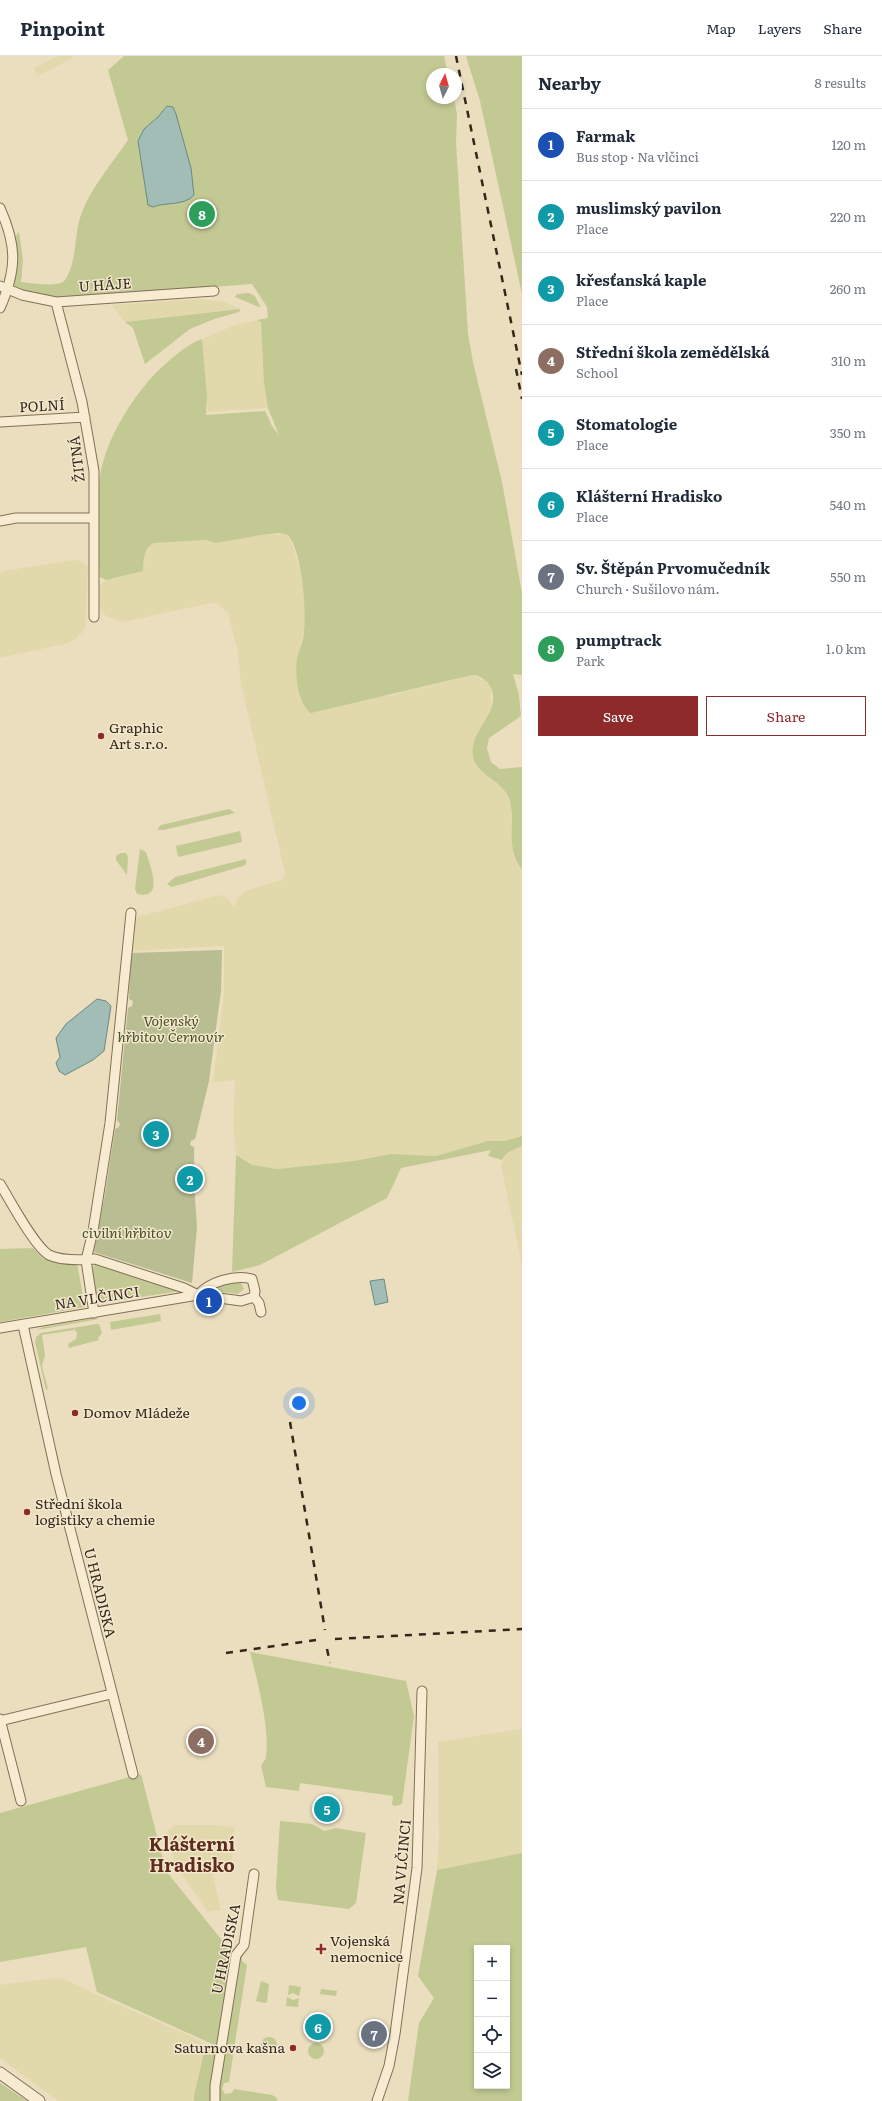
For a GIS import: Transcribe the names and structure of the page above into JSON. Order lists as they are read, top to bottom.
{
  "streets": {
    "street": [
      "U HÁJE",
      "POLNÍ",
      "ŽITNÁ",
      "NA VLČINCI",
      "U HRADISKA"
    ]
  },
  "crossings": [
    ["U HÁJE", "ŽITNÁ"],
    ["POLNÍ", "ŽITNÁ"],
    ["NA VLČINCI", "U HRADISKA"]
  ],
  "districts": ["Klášterní Hradisko"],
  "parks": ["Vojenský hřbitov Černovír", "civilní hřbitov"],
  "places": {
    "other": [
      "Graphic Art s.r.o.",
      "Domov Mládeže",
      "Střední škola logistiky a chemie",
      "Saturnova kašna"
    ],
    "health": ["Vojenská nemocnice"]
  },
  "north": "top",
  "page": {
    "header": "Pinpoint",
    "nav": ["Map", "Layers", "Share"],
    "heading": ["Nearby", "8 results"],
    "list": [
      {
        "mark": "1",
        "name": "Farmak",
        "note": "Bus stop · Na vlčinci",
        "value": "120 m"
      },
      {
        "mark": "2",
        "name": "muslimský pavilon",
        "note": "Place",
        "value": "220 m"
      },
      {
        "mark": "3",
        "name": "křesťanská kaple",
        "note": "Place",
        "value": "260 m"
      },
      {
        "mark": "4",
        "name": "Střední škola zemědělská",
        "note": "School",
        "value": "310 m"
      },
      {
        "mark": "5",
        "name": "Stomatologie",
        "note": "Place",
        "value": "350 m"
      },
      {
        "mark": "6",
        "name": "Klášterní Hradisko",
        "note": "Place",
        "value": "540 m"
      },
      {
        "mark": "7",
        "name": "Sv. Štěpán Prvomučedník",
        "note": "Church · Sušilovo nám.",
        "value": "550 m"
      },
      {
        "mark": "8",
        "name": "pumptrack",
        "note": "Park",
        "value": "1.0 km"
      }
    ],
    "pins": [
      "8",
      "3",
      "2",
      "1",
      "4",
      "5",
      "6",
      "7"
    ],
    "buttons": ["Save", "Share"],
    "map_buttons": ["+", "−"]
  }
}
